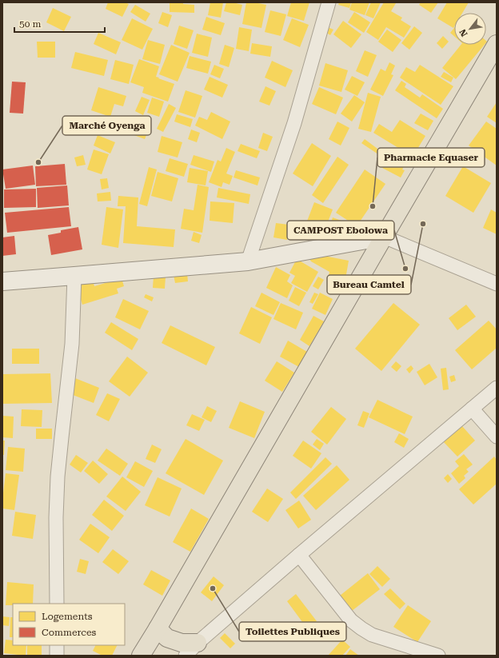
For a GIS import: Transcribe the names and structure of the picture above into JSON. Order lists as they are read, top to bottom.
{
  "places": [
    "Marché Oyenga",
    "Pharmacie Equaser",
    "Bureau Camtel",
    "CAMPOST Ebolowa",
    "Toilettes Publiques"
  ],
  "legend": ["Logements", "Commerces"],
  "scale_bar": "50 m",
  "north": "bottom left"
}
